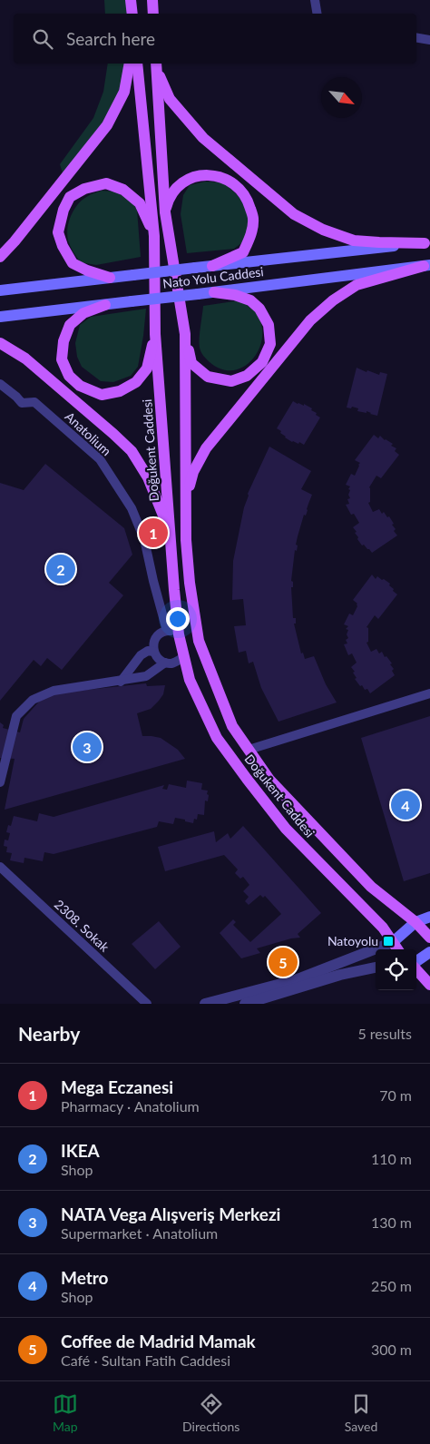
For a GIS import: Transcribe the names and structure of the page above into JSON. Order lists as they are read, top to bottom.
{
  "streets": {
    "main road": ["Nato Yolu Caddesi", "Doğukent Caddesi"],
    "street": ["Anatolium", "2308. Sokak"]
  },
  "crossings": [
    ["Anatolium", "Doğukent Caddesi"]
  ],
  "places": {
    "transit": ["Natoyolu"]
  },
  "north": "bottom right",
  "page": {
    "search": "Search here",
    "pins": [
      "1",
      "2",
      "3",
      "4",
      "5"
    ],
    "heading": ["Nearby", "5 results"],
    "list": [
      {
        "mark": "1",
        "name": "Mega Eczanesi",
        "note": "Pharmacy · Anatolium",
        "value": "70 m"
      },
      {
        "mark": "2",
        "name": "IKEA",
        "note": "Shop",
        "value": "110 m"
      },
      {
        "mark": "3",
        "name": "NATA Vega Alışveriş Merkezi",
        "note": "Supermarket · Anatolium",
        "value": "130 m"
      },
      {
        "mark": "4",
        "name": "Metro",
        "note": "Shop",
        "value": "250 m"
      },
      {
        "mark": "5",
        "name": "Coffee de Madrid Mamak",
        "note": "Café · Sultan Fatih Caddesi",
        "value": "300 m"
      }
    ],
    "nav": ["Map", "Directions", "Saved"]
  }
}
